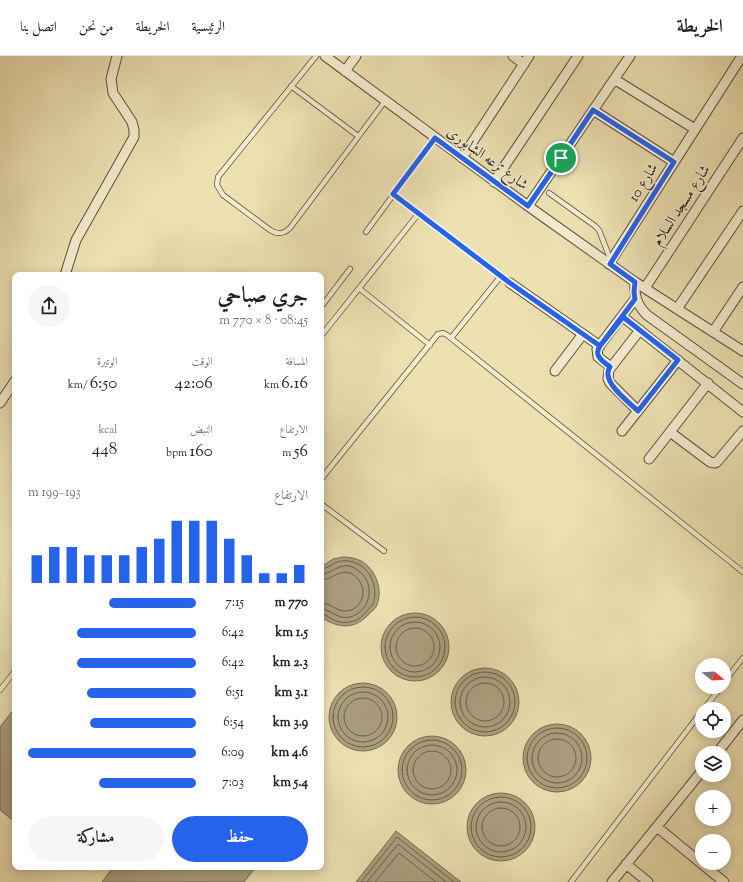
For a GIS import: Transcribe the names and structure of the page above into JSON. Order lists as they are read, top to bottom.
{
  "streets": {
    "street": ["شارع ترعه الشابورى", "شارع 10", "شارع مسجد السلام"]
  },
  "crossings": [
    ["شارع ترعه الشابورى", "شارع 10"],
    ["شارع ترعه الشابورى", "شارع مسجد السلام"]
  ],
  "north": "right",
  "page": {
    "header": "الخريطة",
    "nav": [
      "الرئيسية",
      "الخريطة",
      "من نحن",
      "اتصل بنا"
    ],
    "heading": ["جري صباحي", "08:45 · 8 × 770 m"],
    "stats": [
      ["المسافة", "6.16 km"],
      ["الوقت", "42:06"],
      ["الوتيرة", "6:50 /km"],
      ["الارتفاع", "56 m"],
      ["النبض", "160 bpm"],
      ["kcal", "448"]
    ],
    "chart": ["الارتفاع", "193–199 m"],
    "list": [
      {
        "name": "770 m",
        "note": "7:15"
      },
      {
        "name": "1.5 km",
        "note": "6:42"
      },
      {
        "name": "2.3 km",
        "note": "6:42"
      },
      {
        "name": "3.1 km",
        "note": "6:51"
      },
      {
        "name": "3.9 km",
        "note": "6:54"
      },
      {
        "name": "4.6 km",
        "note": "6:09"
      },
      {
        "name": "5.4 km",
        "note": "7:03"
      }
    ],
    "map_buttons": ["+", "−"],
    "buttons": ["حفظ", "مشاركة"]
  }
}
